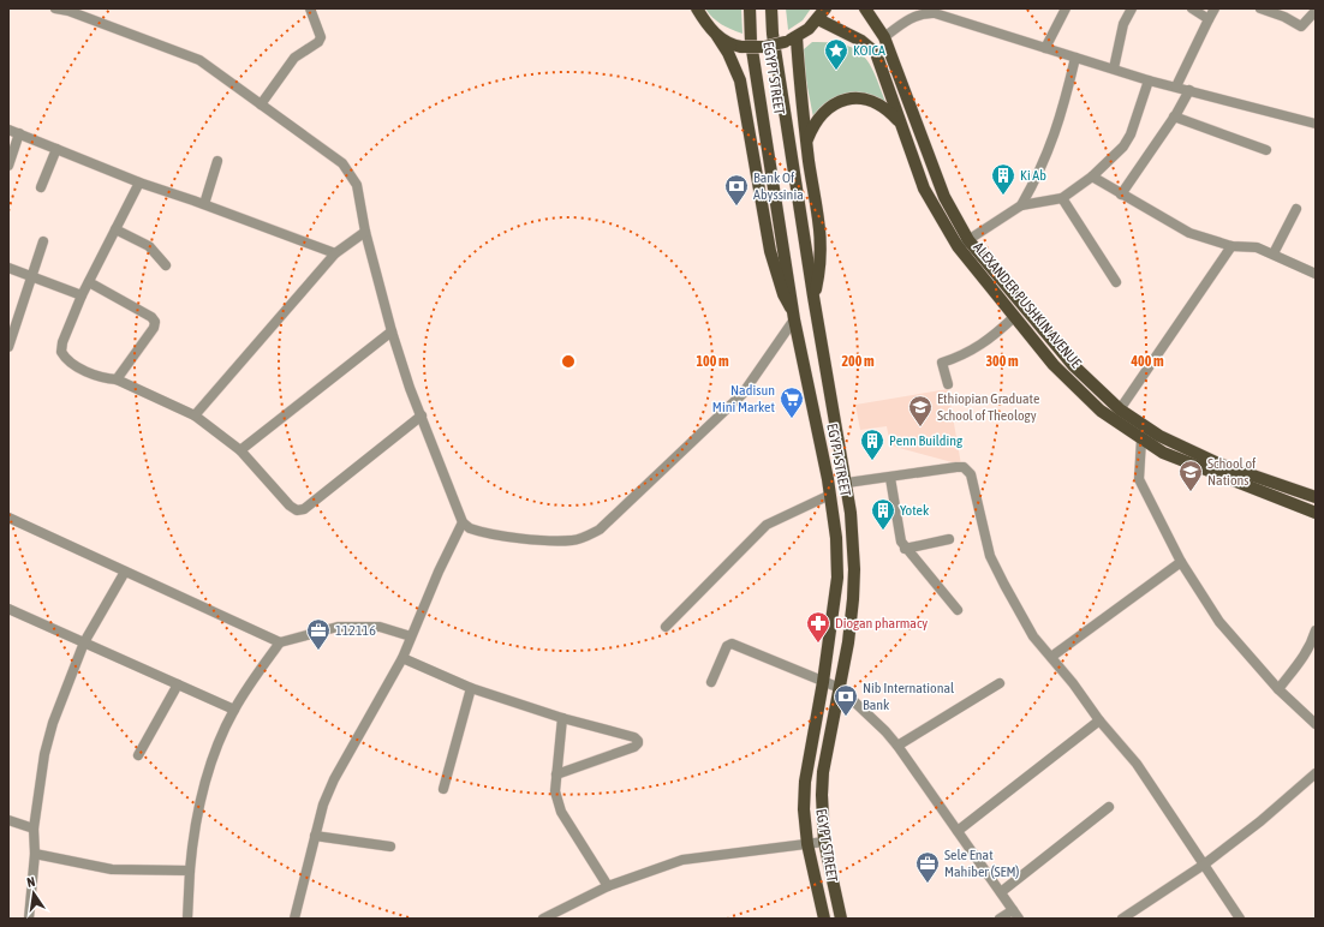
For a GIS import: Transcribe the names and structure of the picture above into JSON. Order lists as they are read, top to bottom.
{
  "streets": {
    "main road": ["EGYPT STREET", "ALEXANDER PUSHKIN AVENUE"]
  },
  "places": {
    "place": ["KOICA"],
    "building": ["Ki Ab", "Penn Building", "Yotek"],
    "bank": ["Bank Of Abyssinia", "Nib International Bank"],
    "supermarket": ["Nadisun Mini Market"],
    "school or university": ["Ethiopian Graduate School of Theology", "School of Nations"],
    "pharmacy": ["Diogan pharmacy"],
    "office": ["112116", "Sele Enat Mahiber (SEM)"]
  },
  "north": "top",
  "rings": [
    "100 m",
    "200 m",
    "300 m",
    "400 m"
  ]
}
